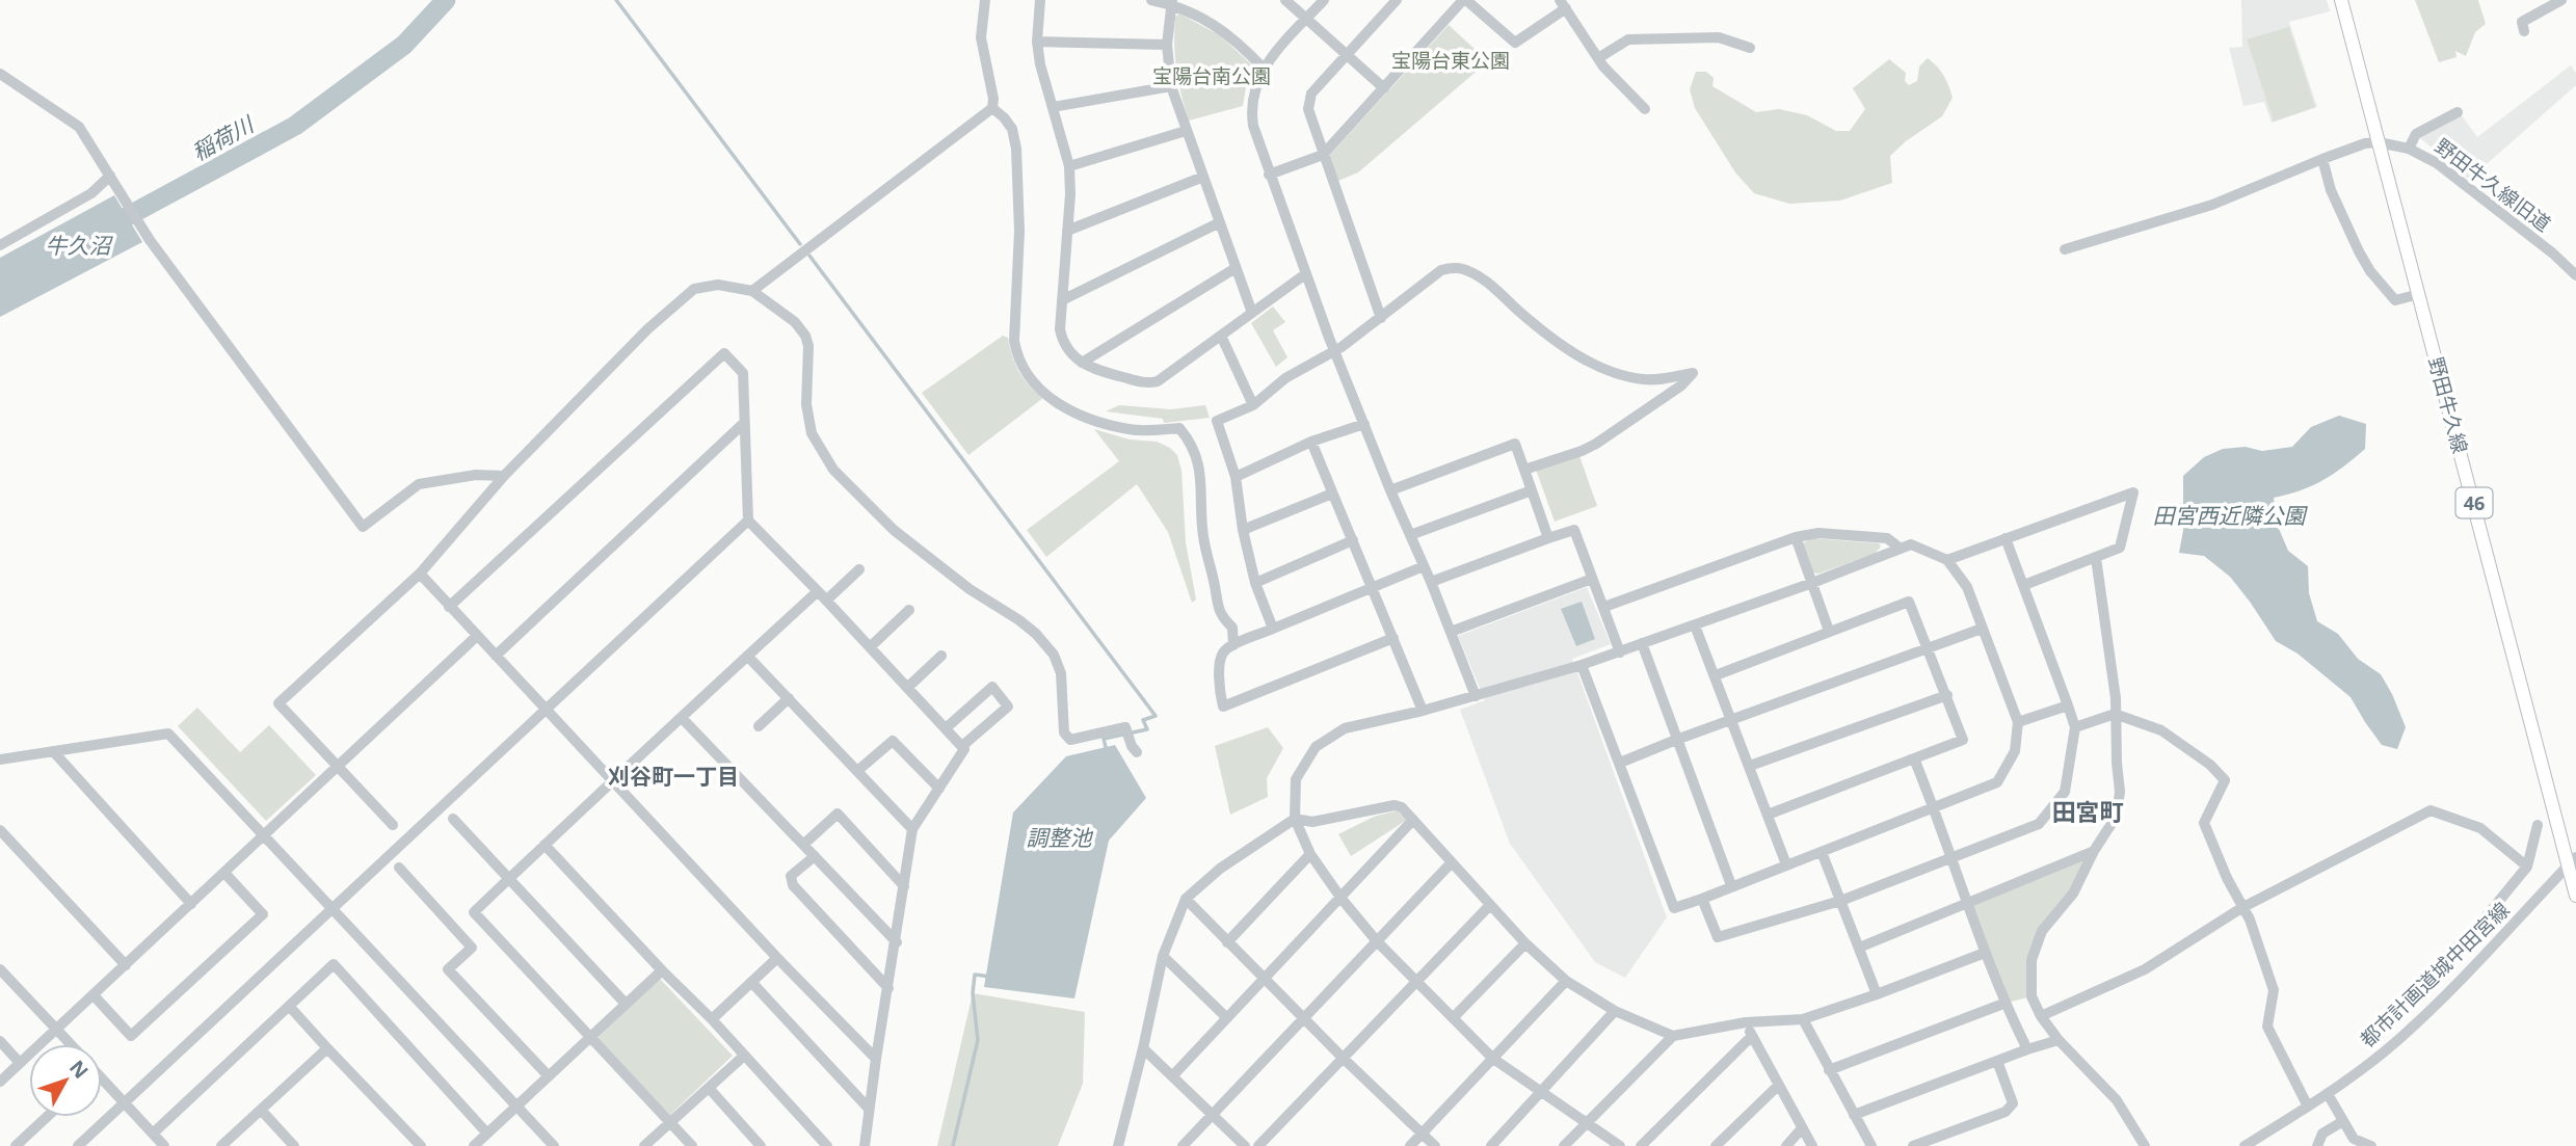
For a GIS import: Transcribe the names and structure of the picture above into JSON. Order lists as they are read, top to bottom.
{
  "streets": {
    "main road": ["野田牛久線", "46"],
    "street": ["野田牛久線旧道", "都市計画道城中田宮線"]
  },
  "crossings": [
    ["野田牛久線旧道", "野田牛久線"],
    ["野田牛久線", "都市計画道城中田宮線"]
  ],
  "districts": ["刈谷町一丁目", "田宮町"],
  "water": [
    "稲荷川",
    "牛久沼",
    "田宮西近隣公園",
    "調整池"
  ],
  "parks": ["宝陽台東公園", "宝陽台南公園"],
  "north": "top right"
}
